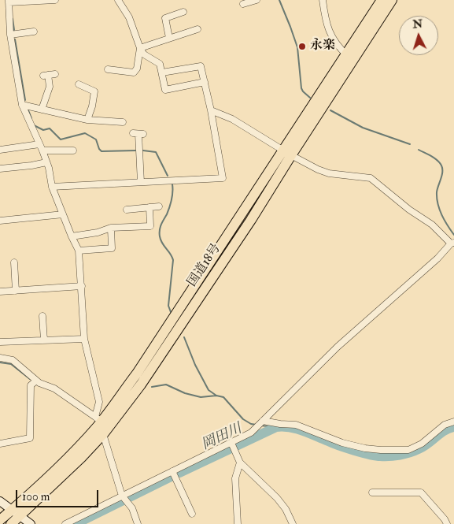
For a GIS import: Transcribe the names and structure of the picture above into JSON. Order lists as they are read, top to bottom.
{
  "streets": {
    "highway": ["国道18号"]
  },
  "water": ["岡田川"],
  "places": ["永楽"],
  "scale_bar": "100 m",
  "north": "top"
}
